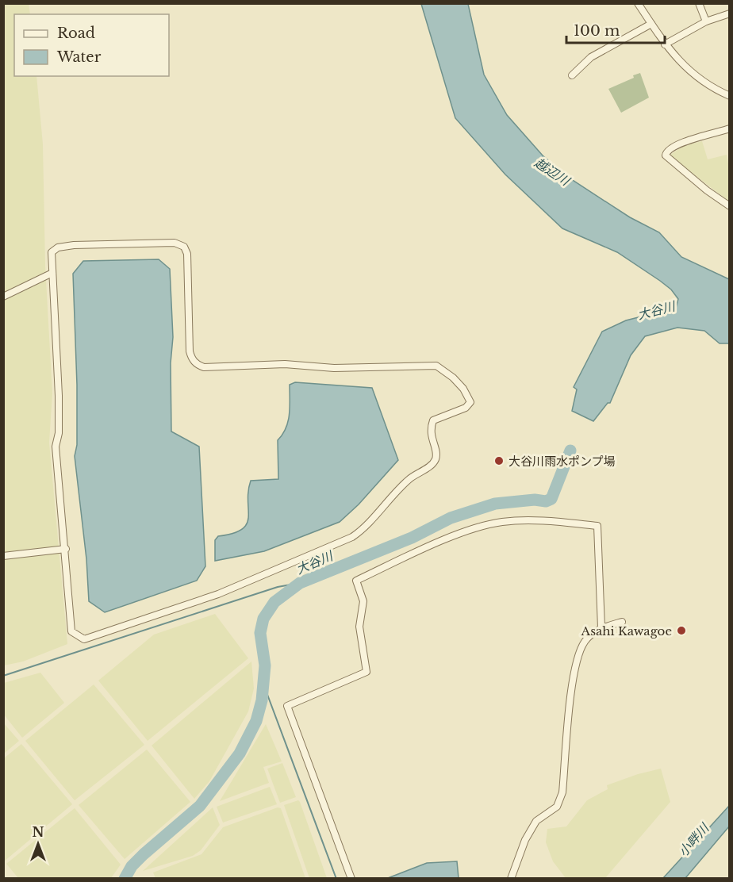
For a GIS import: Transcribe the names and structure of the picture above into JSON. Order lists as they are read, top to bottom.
{
  "water": ["越辺川", "大谷川", "小畔川"],
  "places": ["大谷川雨水ポンプ場", "Asahi Kawagoe"],
  "legend": ["Road", "Water"],
  "scale_bar": "100 m",
  "north": "top"
}
